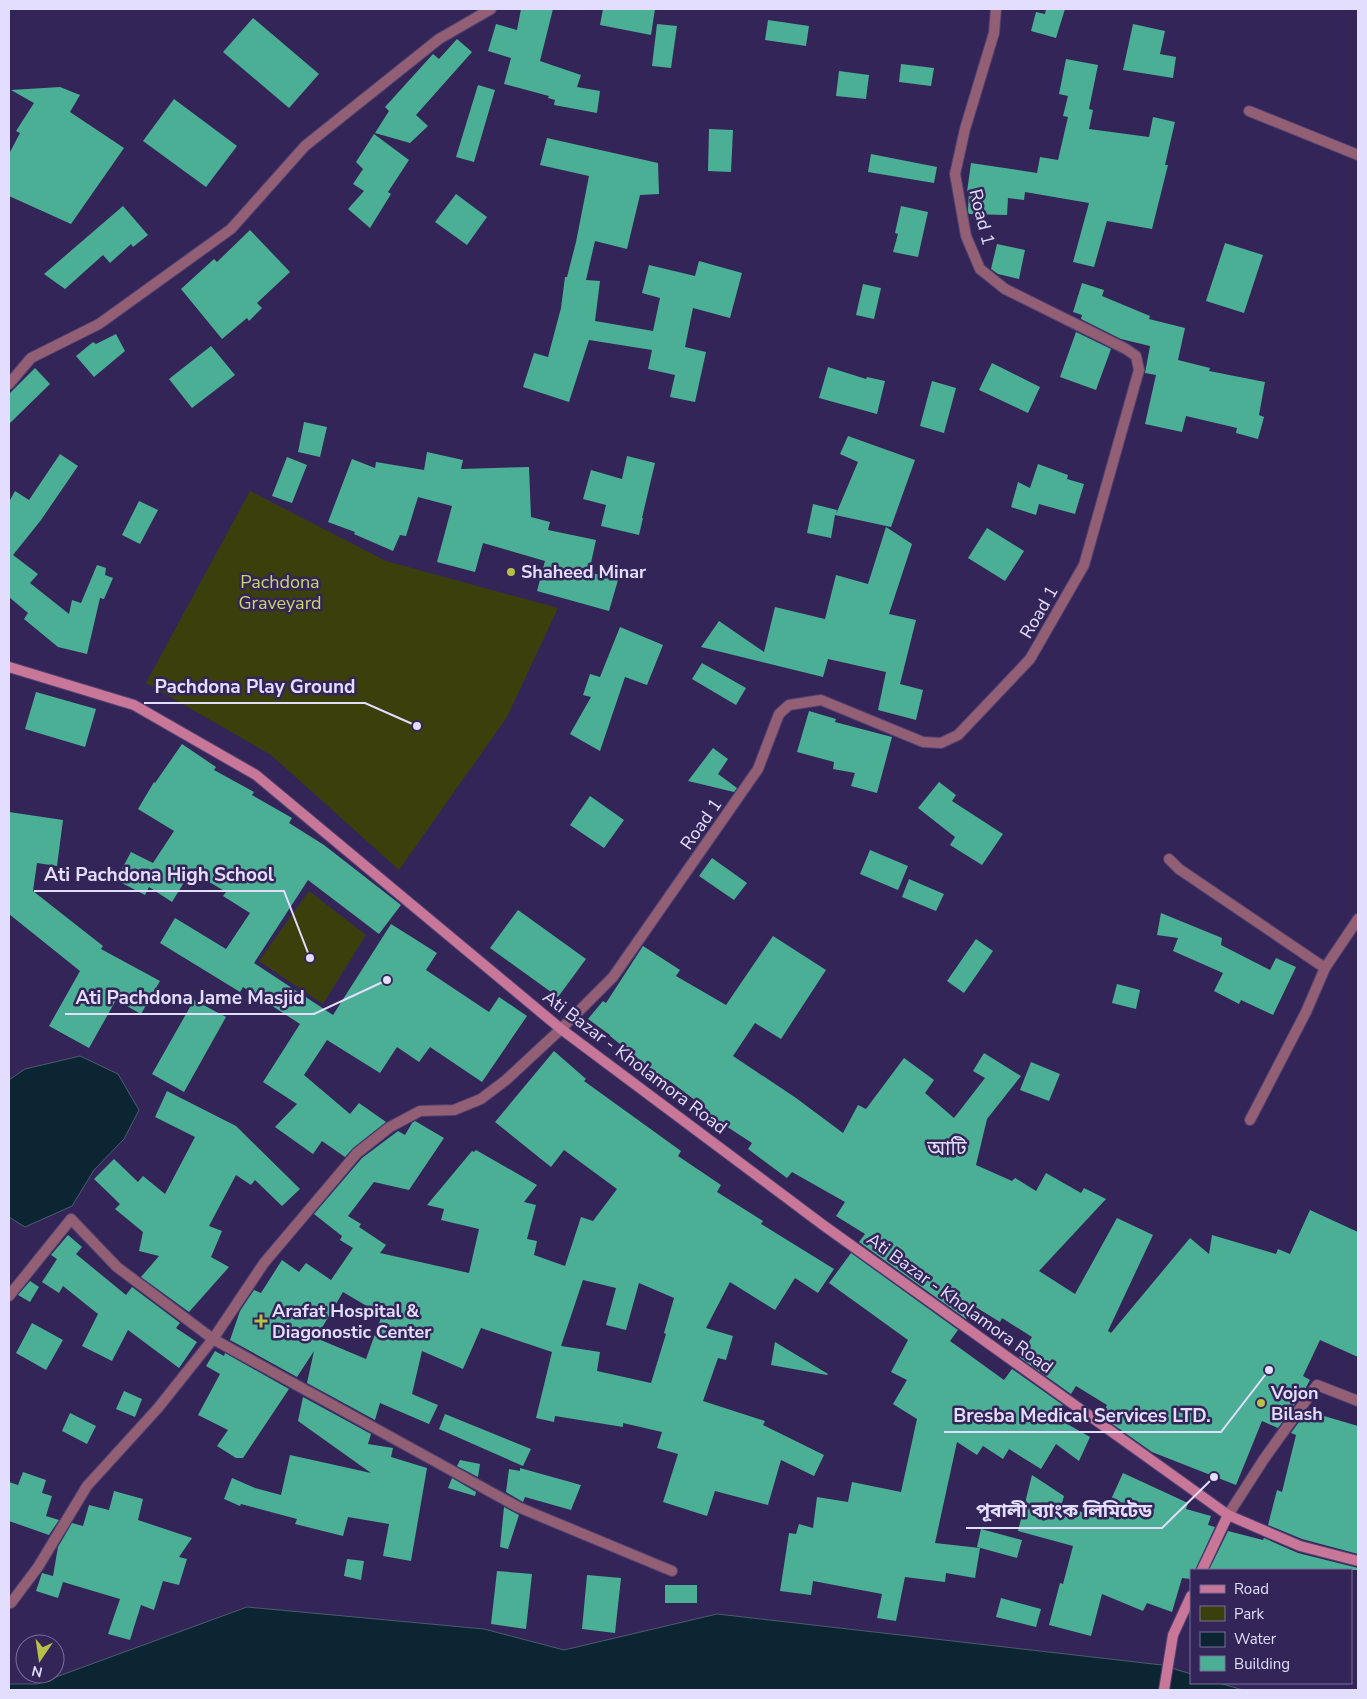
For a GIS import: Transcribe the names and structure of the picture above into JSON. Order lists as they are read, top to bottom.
{
  "streets": {
    "main road": ["Ati Bazar - Kholamora Road"],
    "street": ["Road 1"]
  },
  "crossings": [
    ["Road 1", "Ati Bazar - Kholamora Road"]
  ],
  "districts": ["আটি"],
  "parks": ["Pachdona Graveyard"],
  "places": {
    "other": [
      "Shaheed Minar",
      "Pachdona Play Ground",
      "Ati Pachdona High School",
      "Ati Pachdona Jame Masjid",
      "Bresba Medical Services LTD.",
      "Vojon Bilash",
      "পূবালী ব্যাংক লিমিটেড"
    ],
    "health": ["Arafat Hospital & Diagonostic Center"]
  },
  "legend": [
    "Road",
    "Park",
    "Water",
    "Building"
  ],
  "north": "bottom"
}
